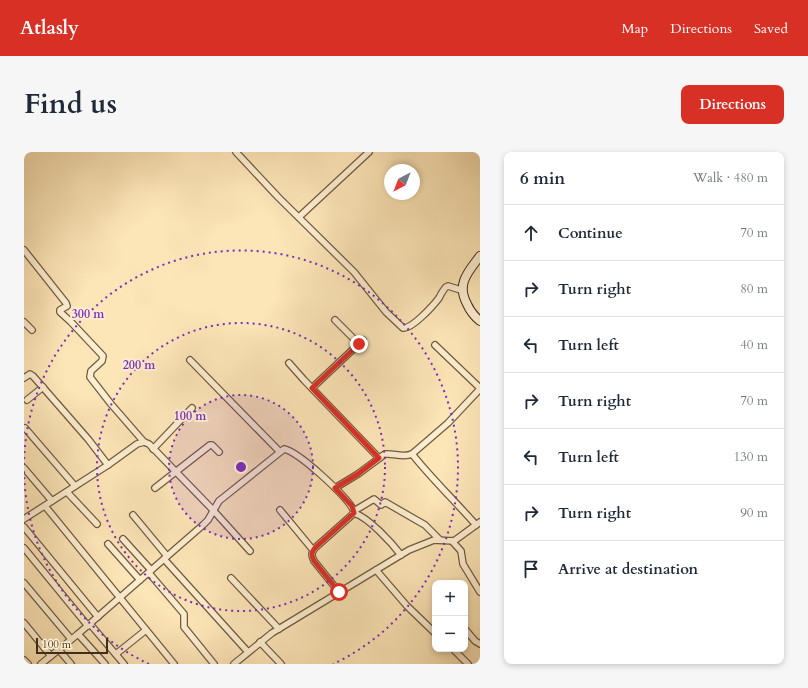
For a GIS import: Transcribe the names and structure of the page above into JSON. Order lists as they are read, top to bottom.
{
  "scale_bar": "100 m",
  "north": "bottom left",
  "page": {
    "header": "Atlasly",
    "nav": ["Map", "Directions", "Saved"],
    "title": "Find us",
    "buttons": "Directions",
    "heading": ["6 min", "Walk · 480 m"],
    "list": [
      ["Continue", "70 m"],
      ["Turn right", "80 m"],
      ["Turn left", "40 m"],
      ["Turn right", "70 m"],
      ["Turn left", "130 m"],
      ["Turn right", "90 m"],
      "Arrive at destination"
    ],
    "map_buttons": ["+", "−"],
    "scale": "100 m"
  },
  "rings": ["300 m", "200 m", "100 m"]
}
